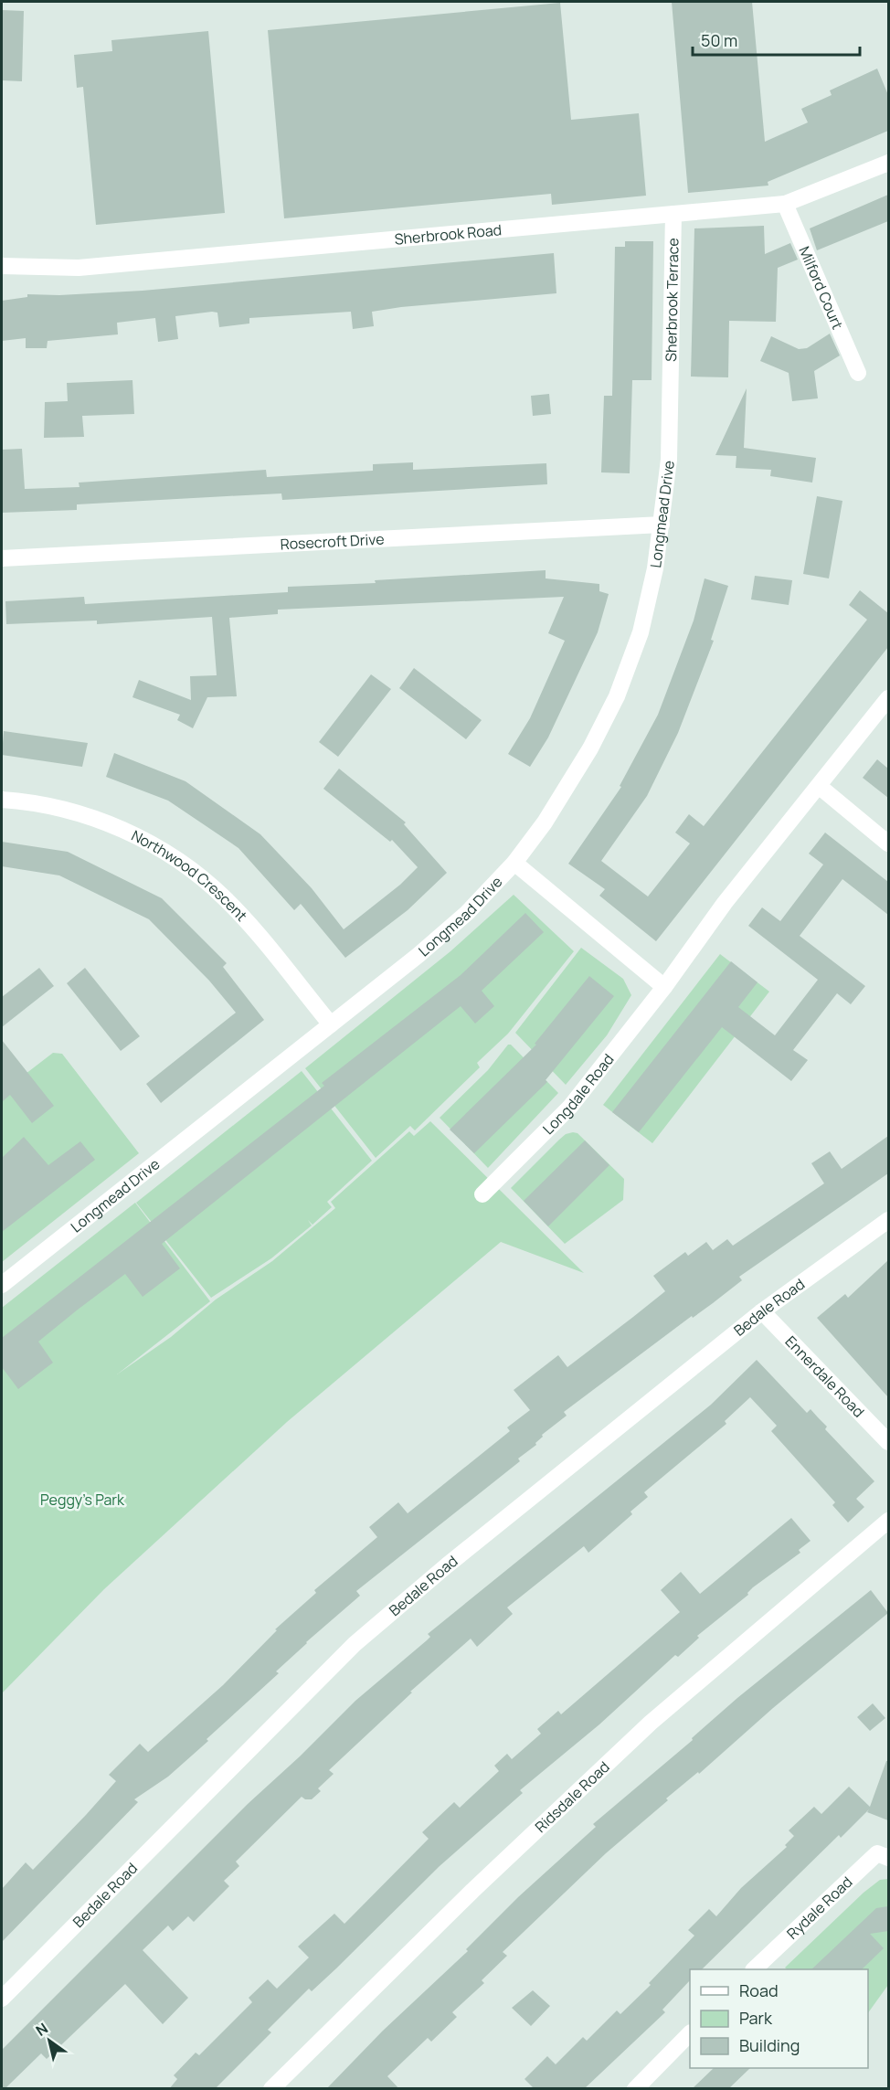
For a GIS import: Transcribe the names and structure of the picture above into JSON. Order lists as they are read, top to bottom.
{
  "streets": {
    "street": [
      "Sherbrook Road",
      "Milford Court",
      "Sherbrook Terrace",
      "Longmead Drive",
      "Rosecroft Drive",
      "Northwood Crescent",
      "Longdale Road",
      "Bedale Road",
      "Ennerdale Road",
      "Ridsdale Road",
      "Rydale Road"
    ]
  },
  "crossings": [
    ["Sherbrook Road", "Milford Court"],
    ["Sherbrook Road", "Sherbrook Terrace"],
    ["Sherbrook Terrace", "Longmead Drive"],
    ["Longmead Drive", "Rosecroft Drive"],
    ["Longmead Drive", "Northwood Crescent"],
    ["Bedale Road", "Ennerdale Road"]
  ],
  "parks": ["Peggy's Park"],
  "legend": ["Road", "Park", "Building"],
  "scale_bar": "50 m",
  "north": "top left"
}
